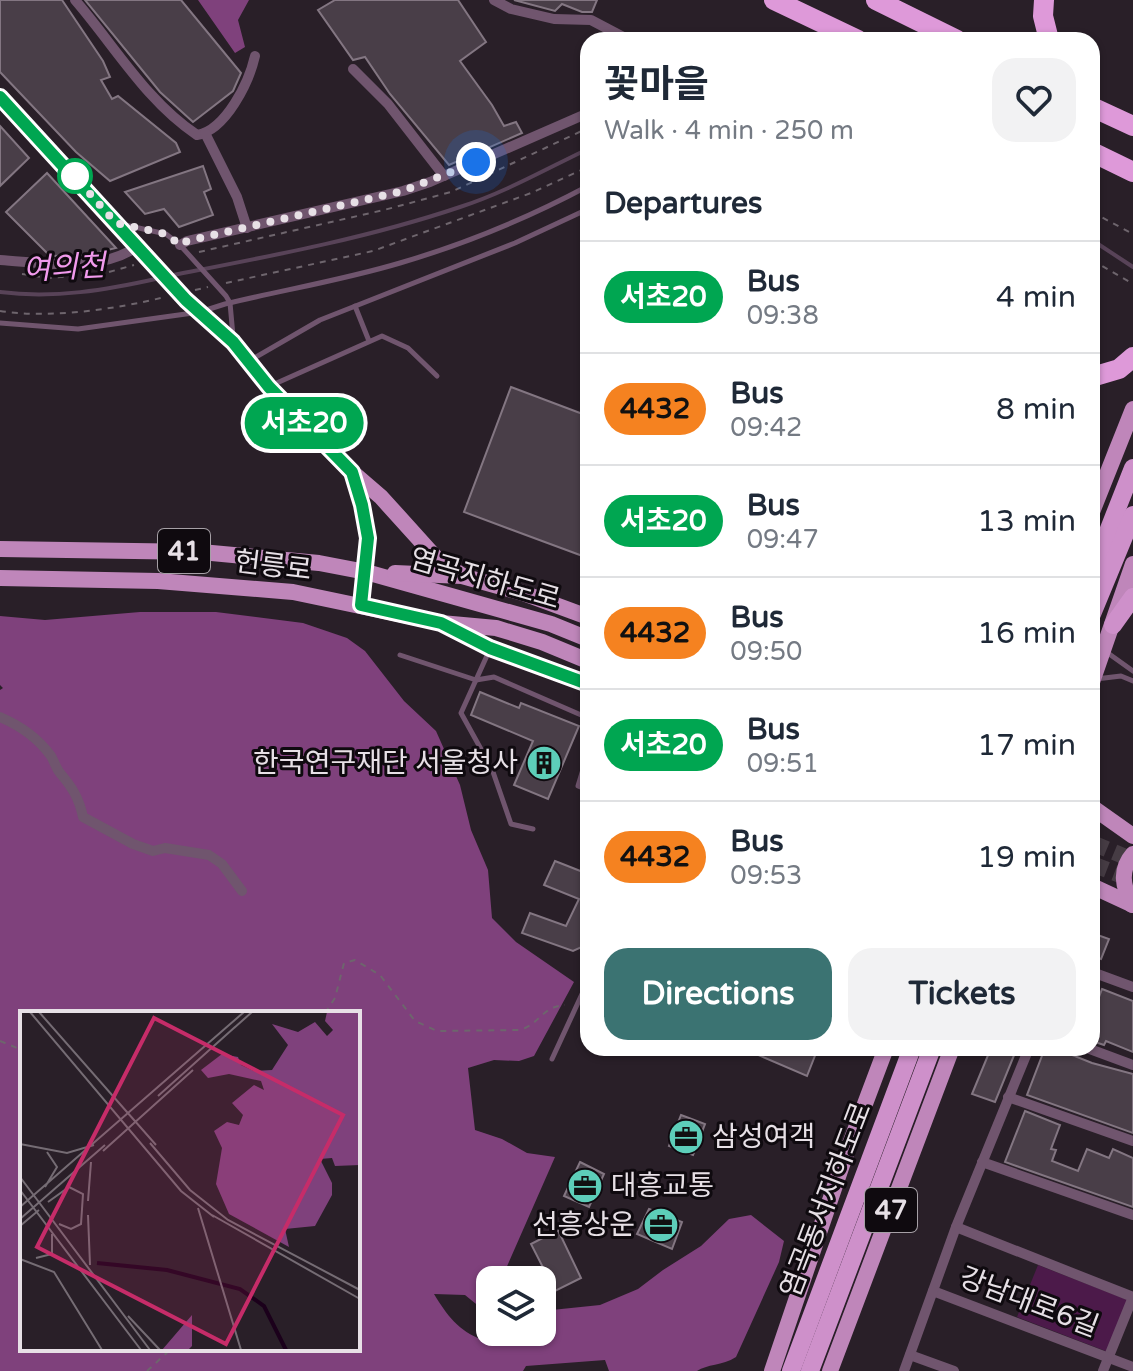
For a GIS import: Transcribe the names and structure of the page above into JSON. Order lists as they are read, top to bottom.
{
  "streets": {
    "highway": ["염곡동서지하도로"],
    "main road": [
      "41",
      "헌릉로",
      "염곡지하도로",
      "47"
    ],
    "street": ["강남대로6길"]
  },
  "crossings": [
    ["헌릉로", "염곡지하도로"]
  ],
  "water": ["여의천"],
  "places": {
    "building": ["한국연구재단 서울청사"],
    "office": ["삼성여객", "대흥교통", "선흥상운"]
  },
  "lines": ["bus line 서초20"],
  "page": {
    "on_map": "서초20",
    "heading": [
      ["꽃마을", "Walk · 4 min · 250 m"],
      "Departures"
    ],
    "list": [
      {
        "mark": "서초20",
        "name": "Bus",
        "note": "09:38",
        "value": "4 min"
      },
      {
        "mark": "4432",
        "name": "Bus",
        "note": "09:42",
        "value": "8 min"
      },
      {
        "mark": "서초20",
        "name": "Bus",
        "note": "09:47",
        "value": "13 min"
      },
      {
        "mark": "4432",
        "name": "Bus",
        "note": "09:50",
        "value": "16 min"
      },
      {
        "mark": "서초20",
        "name": "Bus",
        "note": "09:51",
        "value": "17 min"
      },
      {
        "mark": "4432",
        "name": "Bus",
        "note": "09:53",
        "value": "19 min"
      }
    ],
    "buttons": ["Directions", "Tickets"]
  }
}
